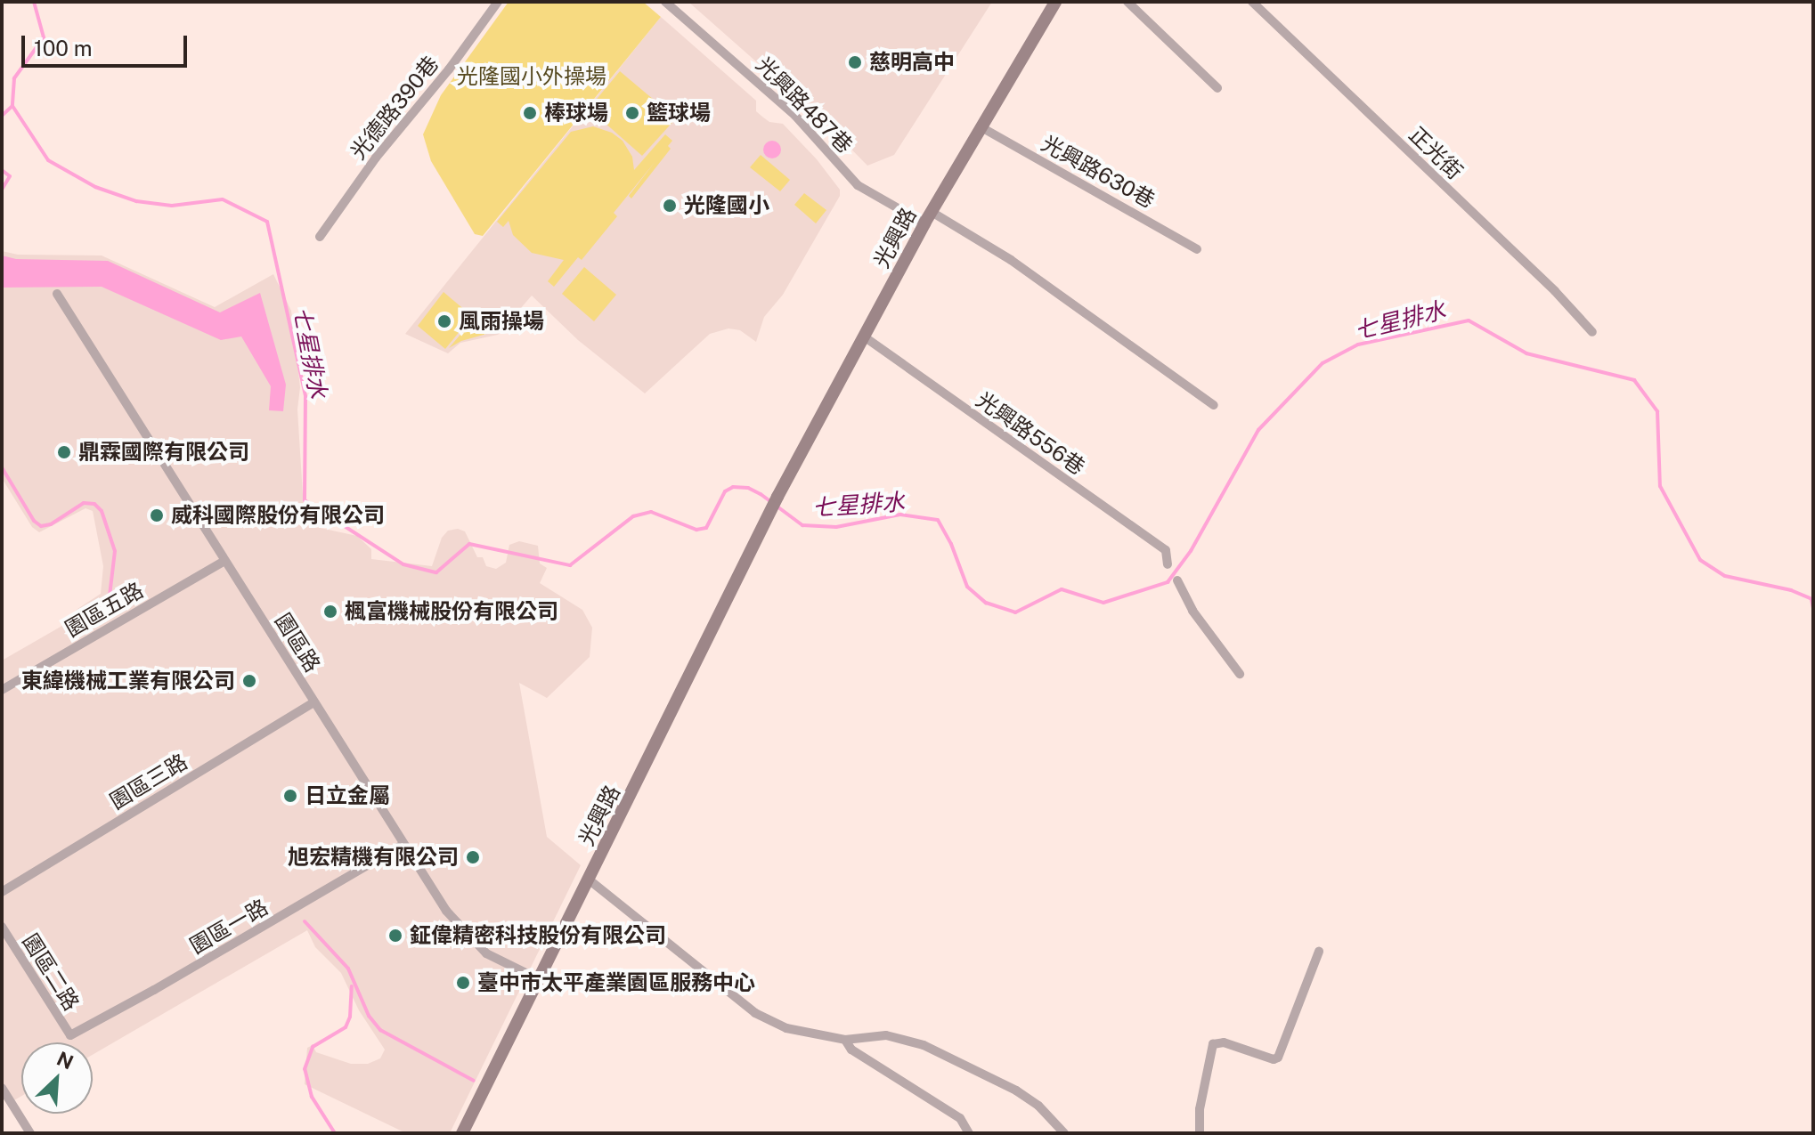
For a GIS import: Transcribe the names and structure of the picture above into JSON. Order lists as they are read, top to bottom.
{
  "streets": {
    "main road": ["光興路"],
    "street": [
      "光興路487巷",
      "光德路390巷",
      "正光街",
      "光興路630巷",
      "光興路556巷",
      "園區五路",
      "園區路",
      "園區三路",
      "園區一路",
      "園區二路"
    ]
  },
  "crossings": [
    ["光興路487巷", "光興路"],
    ["光興路630巷", "光興路"],
    ["光興路", "光興路556巷"],
    ["光興路", "園區路"],
    ["園區五路", "園區路"],
    ["園區路", "園區三路"],
    ["園區路", "園區一路"],
    ["園區一路", "園區二路"]
  ],
  "water": ["七星排水"],
  "parks": ["光隆國小外操場"],
  "places": [
    "慈明高中",
    "棒球場",
    "籃球場",
    "光隆國小",
    "風雨操場",
    "鼎霖國際有限公司",
    "威科國際股份有限公司",
    "楓富機械股份有限公司",
    "東緯機械工業有限公司",
    "日立金屬",
    "旭宏精機有限公司",
    "鉦偉精密科技股份有限公司",
    "臺中市太平產業園區服務中心"
  ],
  "scale_bar": "100 m",
  "north": "top right"
}
